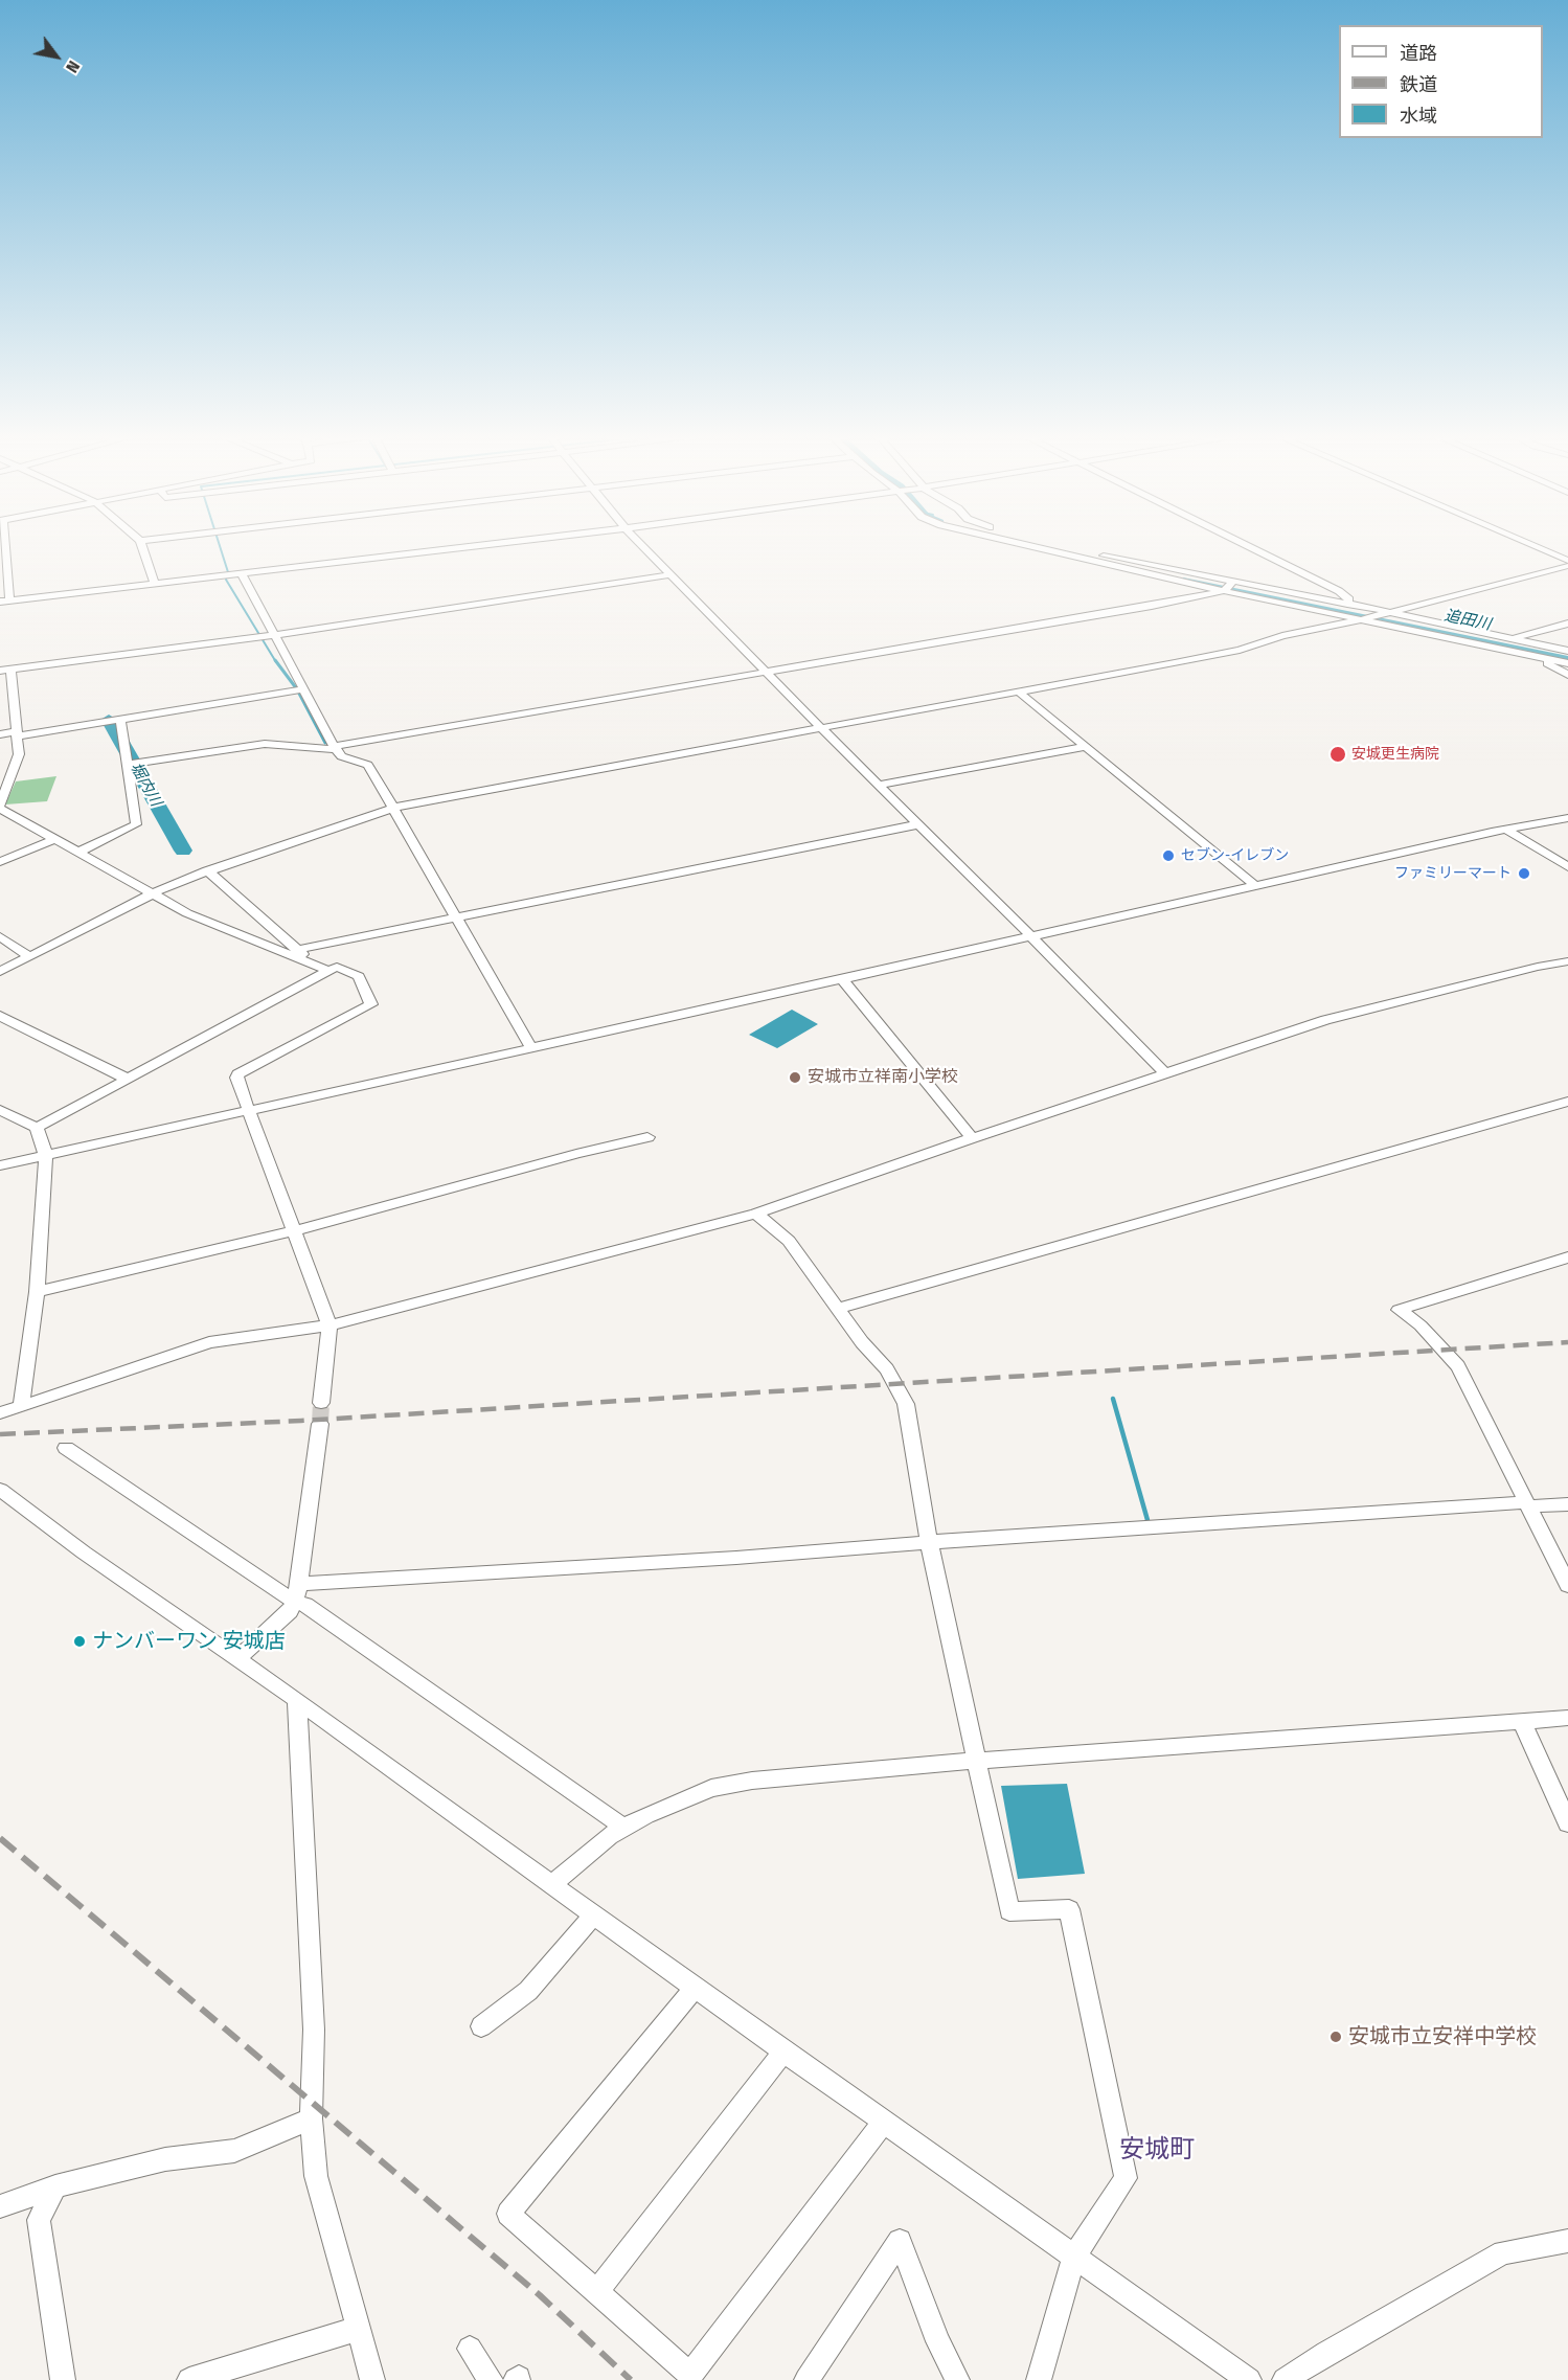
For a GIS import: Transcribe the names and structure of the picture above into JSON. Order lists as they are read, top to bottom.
{
  "districts": ["安城町"],
  "water": ["追田川", "堀内川"],
  "places": [
    "安城更生病院",
    "セブン-イレブン",
    "ファミリーマート",
    "安城市立祥南小学校",
    "ナンバーワン 安城店",
    "安城市立安祥中学校"
  ],
  "legend": ["道路", "鉄道", "水域"],
  "north": "bottom right"
}
